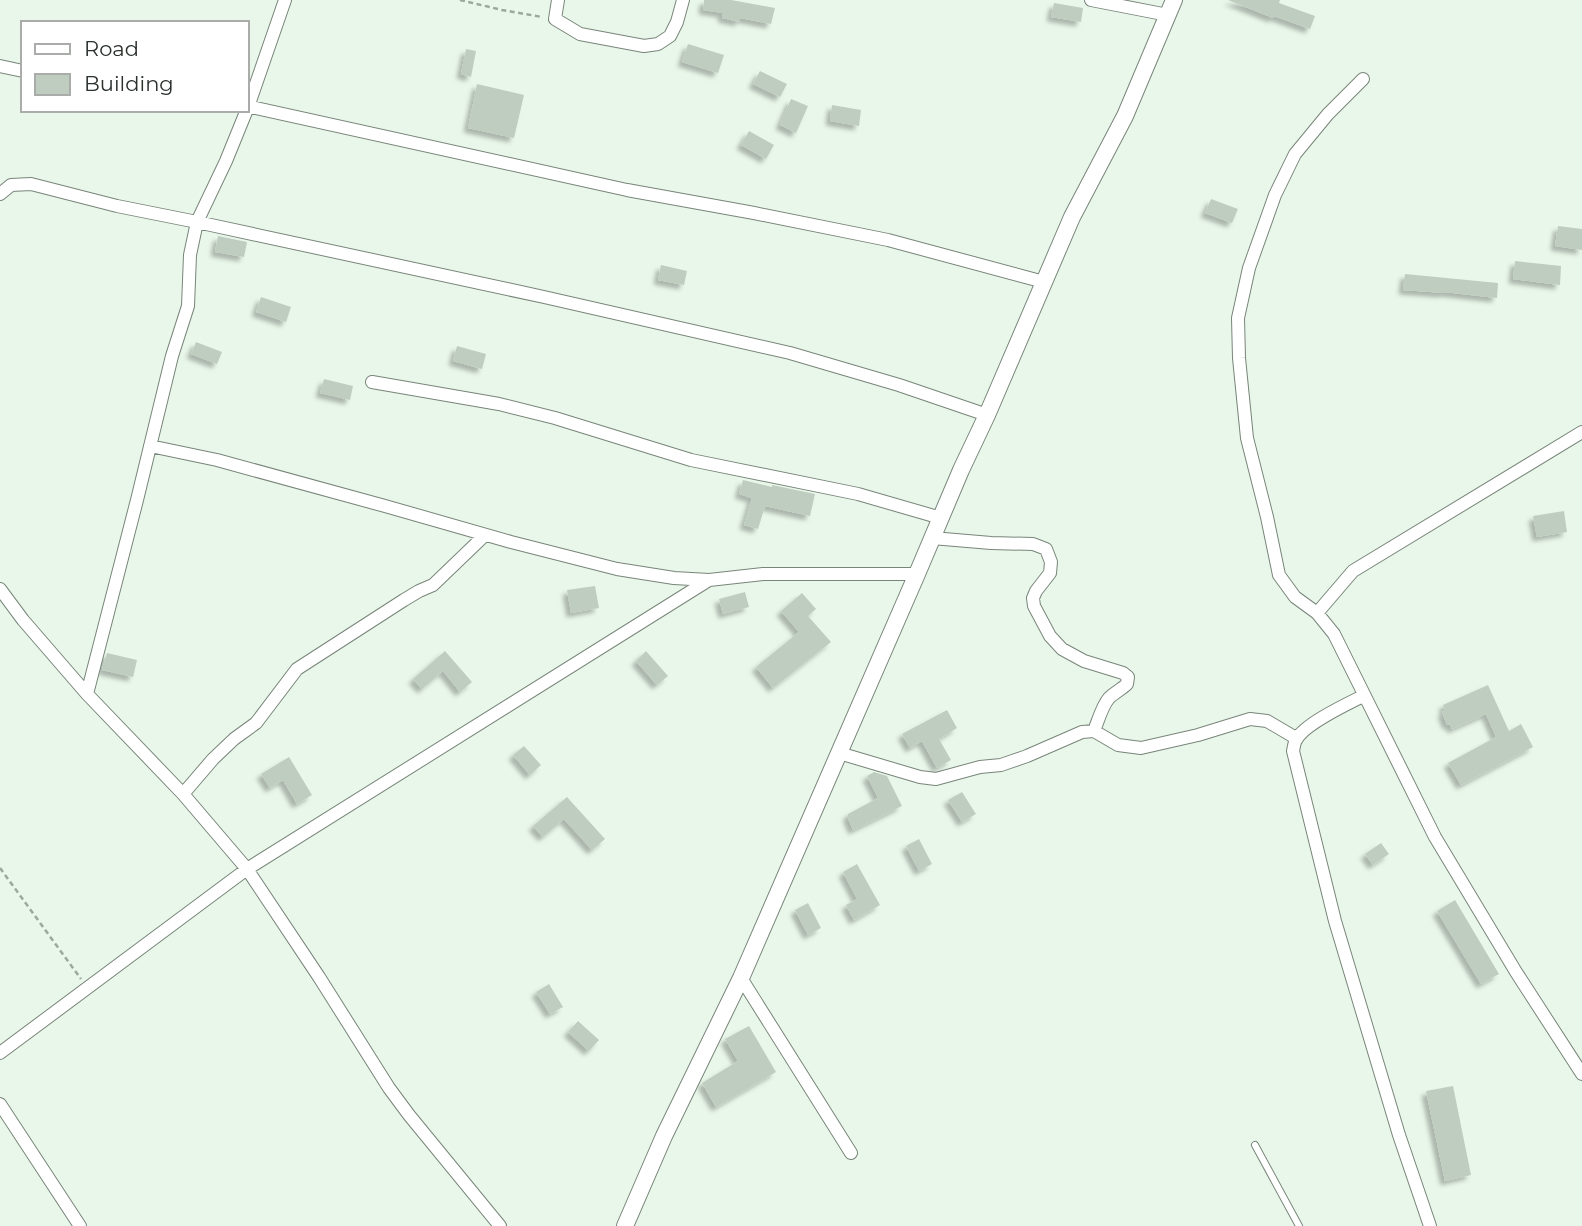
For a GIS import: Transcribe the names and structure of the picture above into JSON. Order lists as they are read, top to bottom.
{
  "legend": ["Road", "Building"]
}
